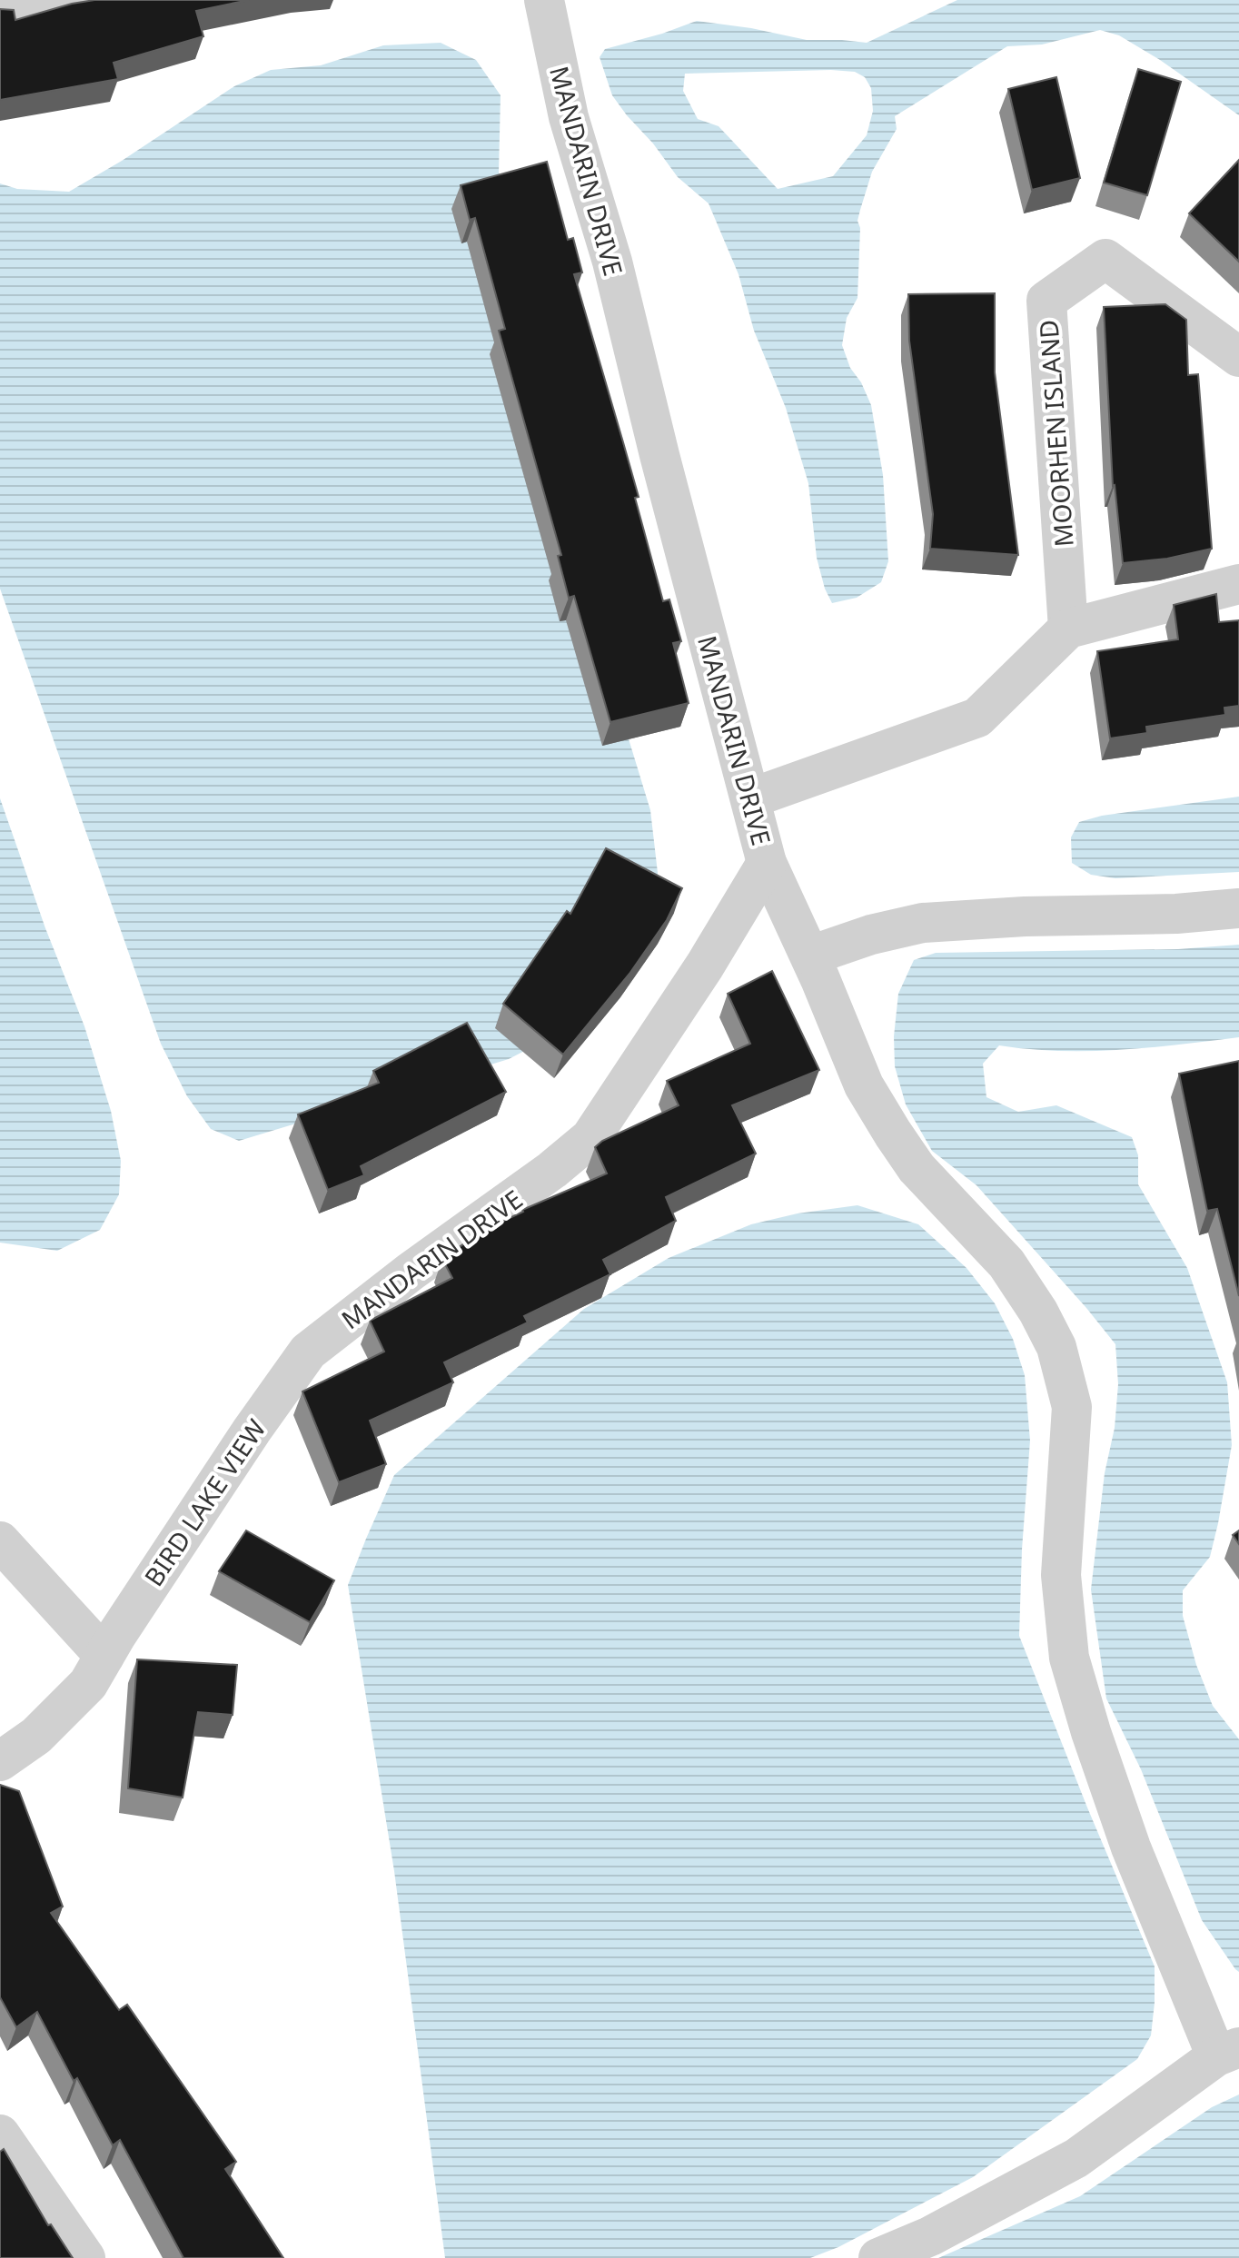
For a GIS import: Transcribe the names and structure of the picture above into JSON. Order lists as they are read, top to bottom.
{
  "streets": {
    "street": ["MANDARIN DRIVE", "MOORHEN ISLAND", "BIRD LAKE VIEW"]
  },
  "crossings": [
    ["MANDARIN DRIVE", "BIRD LAKE VIEW"]
  ]
}
